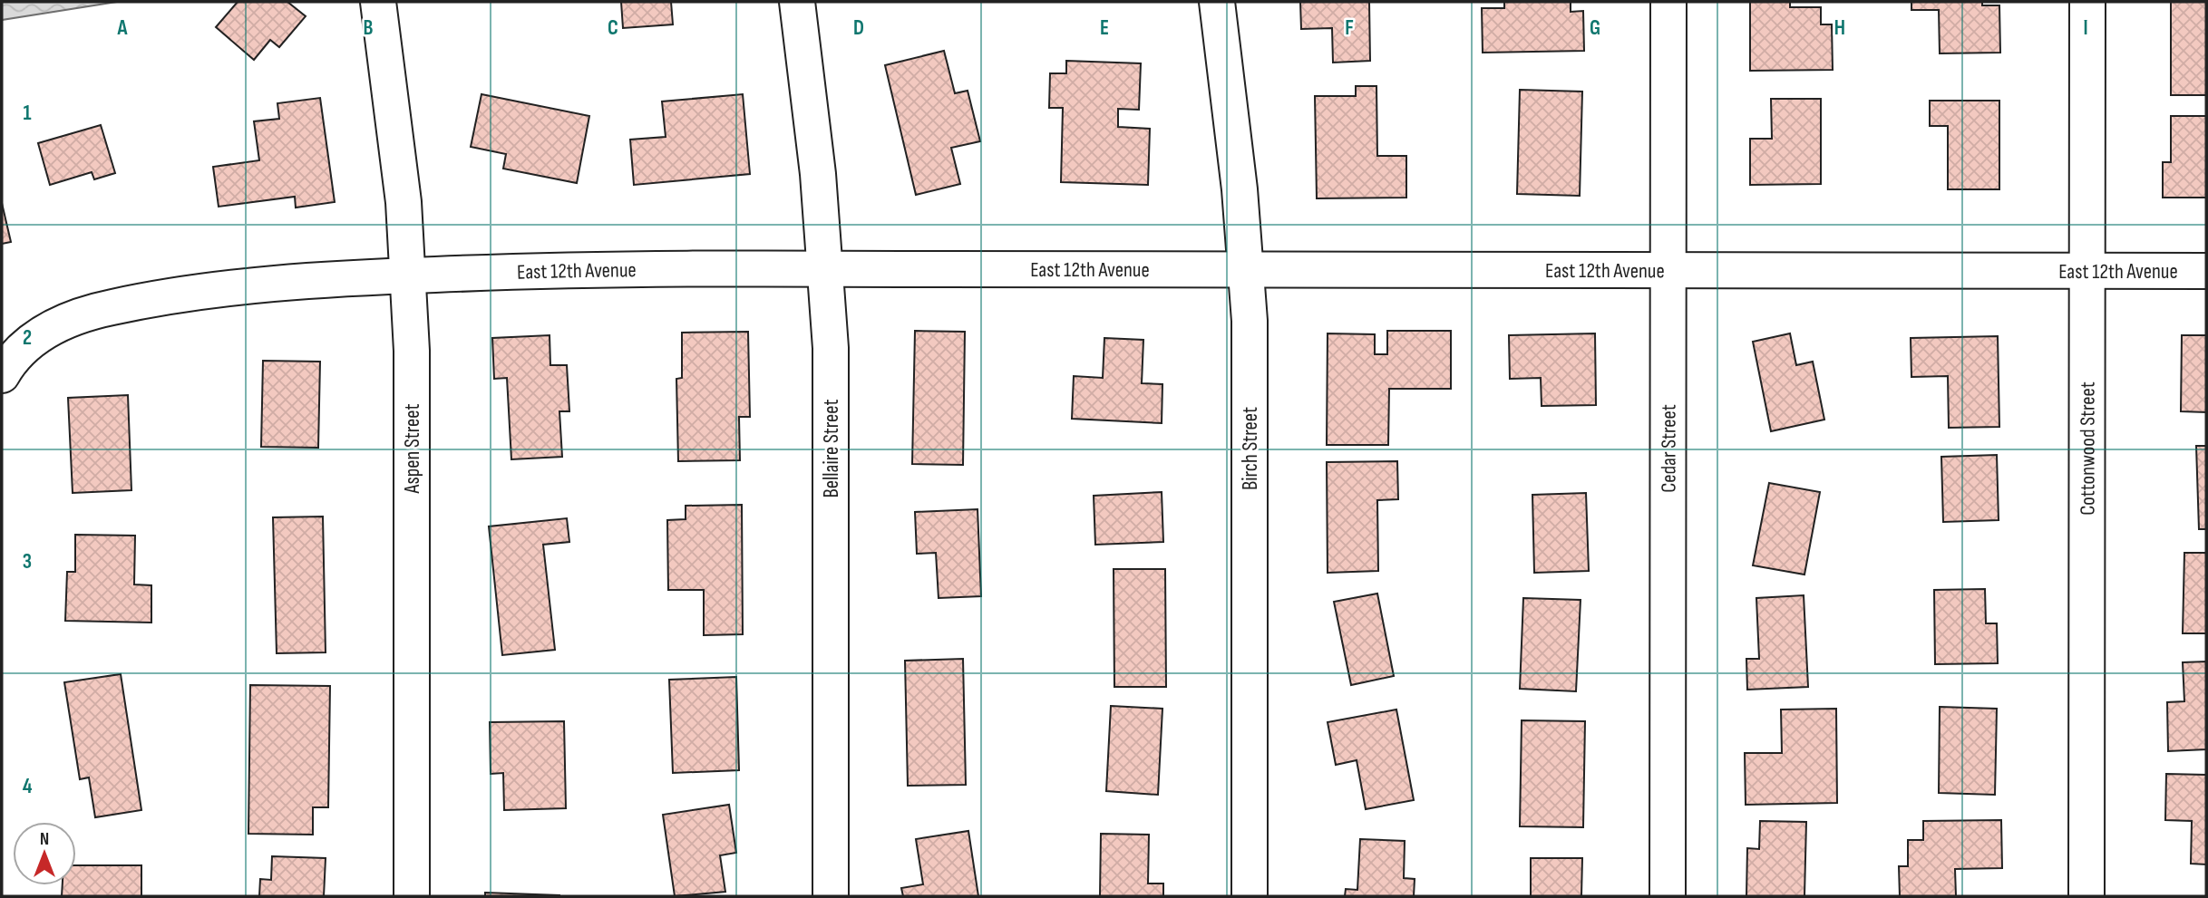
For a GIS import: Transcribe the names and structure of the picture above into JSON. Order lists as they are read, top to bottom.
{
  "streets": {
    "street": [
      "East 12th Avenue",
      "Aspen Street",
      "Bellaire Street",
      "Birch Street",
      "Cedar Street",
      "Cottonwood Street"
    ]
  },
  "crossings": [
    ["East 12th Avenue", "Aspen Street"],
    ["East 12th Avenue", "Bellaire Street"],
    ["East 12th Avenue", "Birch Street"],
    ["East 12th Avenue", "Cedar Street"],
    ["East 12th Avenue", "Cottonwood Street"]
  ],
  "north": "top",
  "grid": {
    "columns": [
      "A",
      "B",
      "C",
      "D",
      "E",
      "F",
      "G",
      "H",
      "I"
    ],
    "rows": [
      "1",
      "2",
      "3",
      "4"
    ]
  }
}
